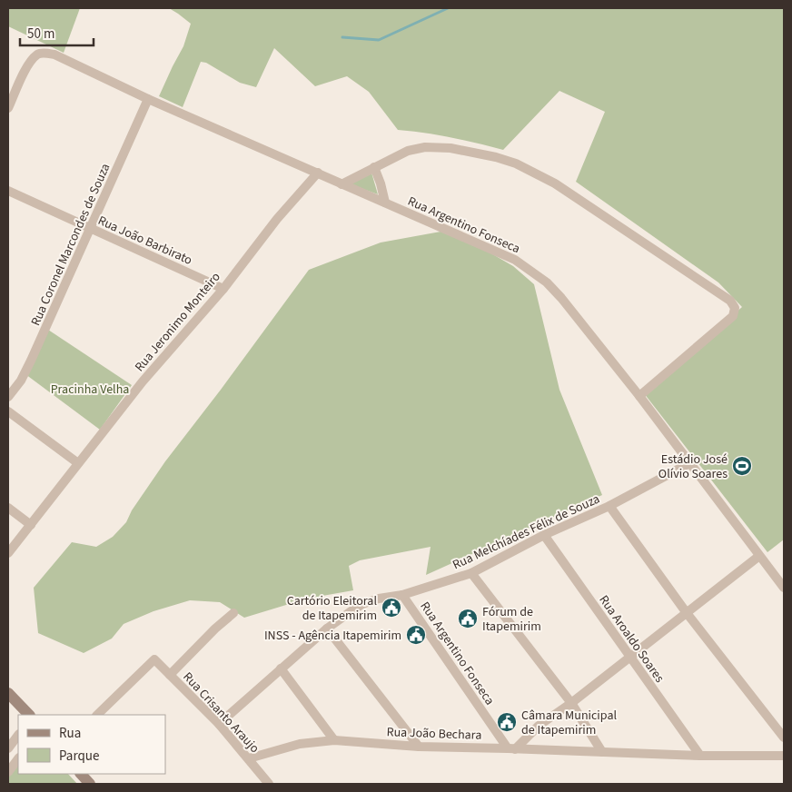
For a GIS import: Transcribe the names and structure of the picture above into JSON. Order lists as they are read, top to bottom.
{
  "streets": {
    "street": [
      "Rua Argentino Fonseca",
      "Rua João Barbirato",
      "Rua Coronel Marcondes de Souza",
      "Rua Jeronimo Monteiro",
      "Rua Melchíades Félix de Souza",
      "Rua Aroaldo Soares",
      "Rua Crisanto Araujo",
      "Rua João Bechara"
    ]
  },
  "crossings": [
    ["Rua Argentino Fonseca", "Rua Coronel Marcondes de Souza"],
    ["Rua Argentino Fonseca", "Rua Jeronimo Monteiro"],
    ["Rua Argentino Fonseca", "Rua Melchíades Félix de Souza"],
    ["Rua Argentino Fonseca", "Rua João Bechara"],
    ["Rua João Barbirato", "Rua Coronel Marcondes de Souza"],
    ["Rua João Barbirato", "Rua Jeronimo Monteiro"],
    ["Rua Melchíades Félix de Souza", "Rua Aroaldo Soares"],
    ["Rua Melchíades Félix de Souza", "Rua Crisanto Araujo"],
    ["Rua Aroaldo Soares", "Rua João Bechara"],
    ["Rua Crisanto Araujo", "Rua João Bechara"]
  ],
  "parks": ["Pracinha Velha"],
  "places": {
    "sports": ["Estádio José Olívio Soares"],
    "public building": [
      "Cartório Eleitoral de Itapemirim",
      "Fórum de Itapemirim",
      "INSS - Agência Itapemirim",
      "Câmara Municipal de Itapemirim"
    ]
  },
  "legend": ["Rua", "Parque"],
  "scale_bar": "50 m"
}
